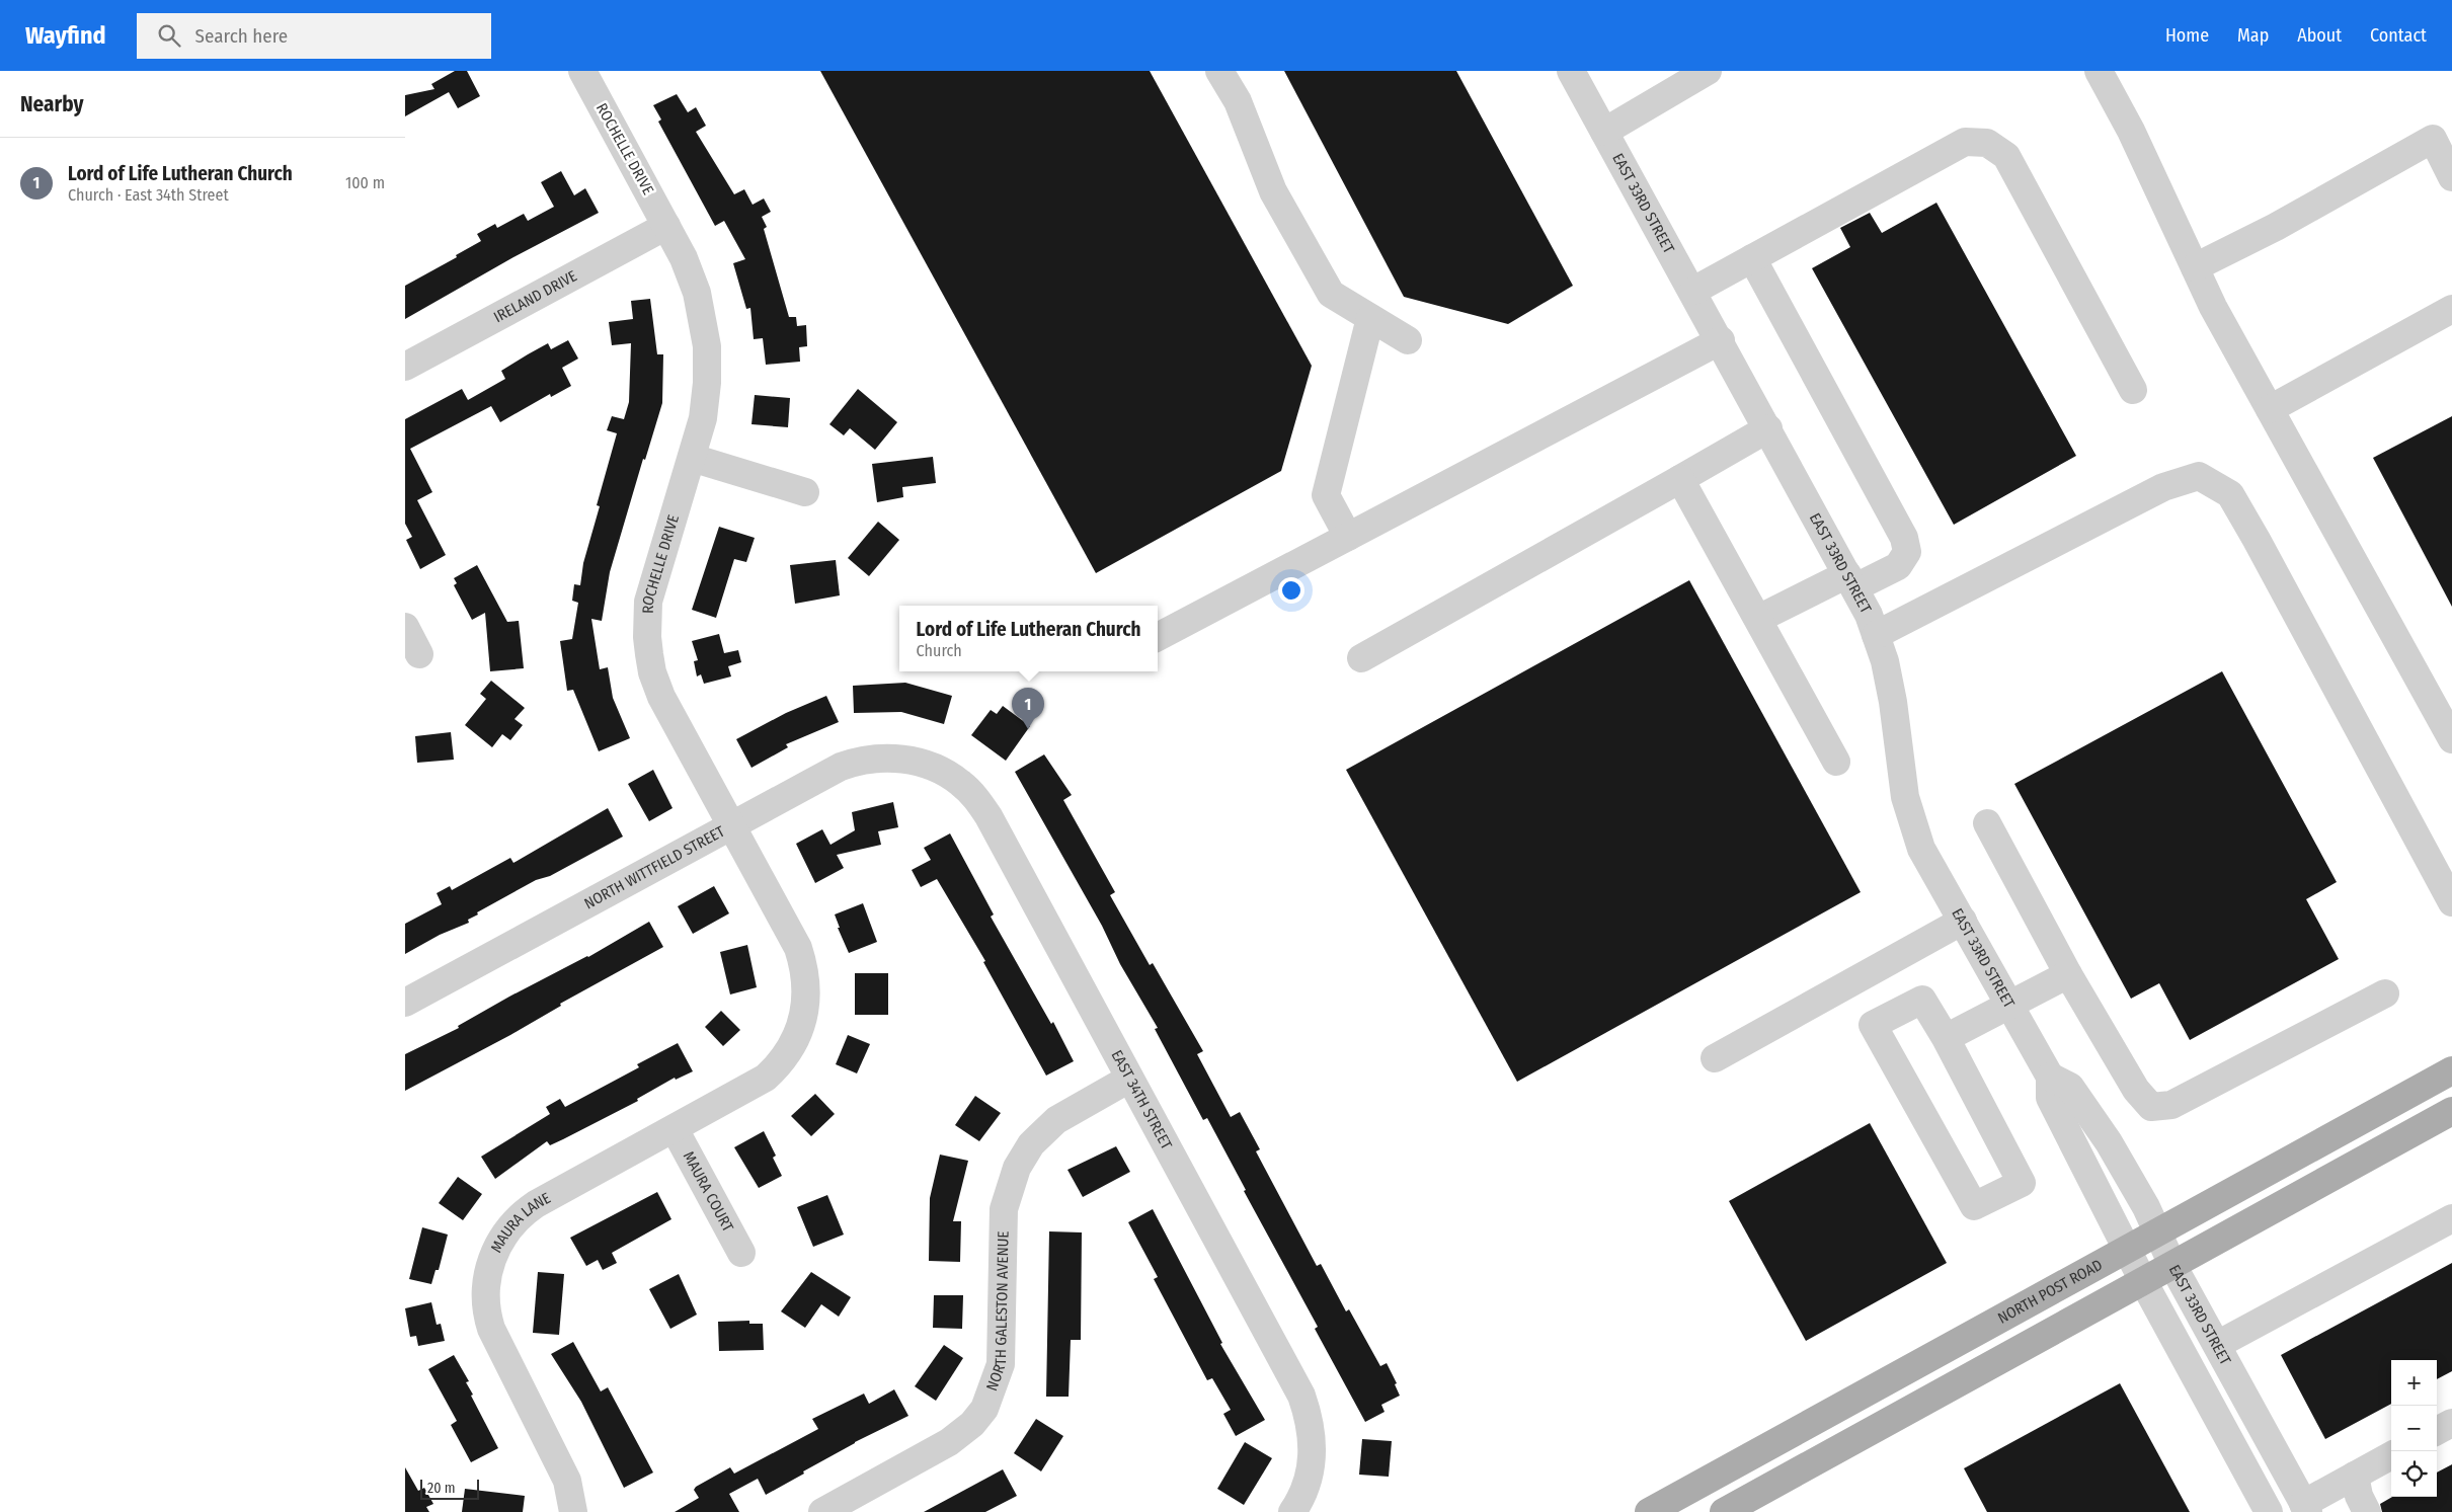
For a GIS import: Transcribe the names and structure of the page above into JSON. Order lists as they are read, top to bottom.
{
  "streets": {
    "main road": ["NORTH POST ROAD"],
    "street": [
      "ROCHELLE DRIVE",
      "EAST 33RD STREET",
      "IRELAND DRIVE",
      "NORTH WITTFIELD STREET",
      "EAST 34TH STREET",
      "MAURA COURT",
      "MAURA LANE",
      "NORTH GALESTON AVENUE"
    ]
  },
  "crossings": [
    ["ROCHELLE DRIVE", "IRELAND DRIVE"],
    ["ROCHELLE DRIVE", "NORTH WITTFIELD STREET"],
    ["ROCHELLE DRIVE", "MAURA LANE"],
    ["EAST 33RD STREET", "NORTH POST ROAD"],
    ["NORTH WITTFIELD STREET", "EAST 34TH STREET"],
    ["EAST 34TH STREET", "NORTH GALESTON AVENUE"],
    ["MAURA COURT", "MAURA LANE"]
  ],
  "scale_bar": "20 m",
  "page": {
    "header": "Wayfind",
    "search": "Search here",
    "nav": [
      "Home",
      "Map",
      "About",
      "Contact"
    ],
    "heading": "Nearby",
    "list": [
      {
        "mark": "1",
        "name": "Lord of Life Lutheran Church",
        "note": "Church · East 34th Street",
        "value": "100 m"
      }
    ],
    "popup": ["Lord of Life Lutheran Church", "Church"],
    "pins": "1",
    "map_buttons": ["+", "−"],
    "scale": "20 m"
  }
}
